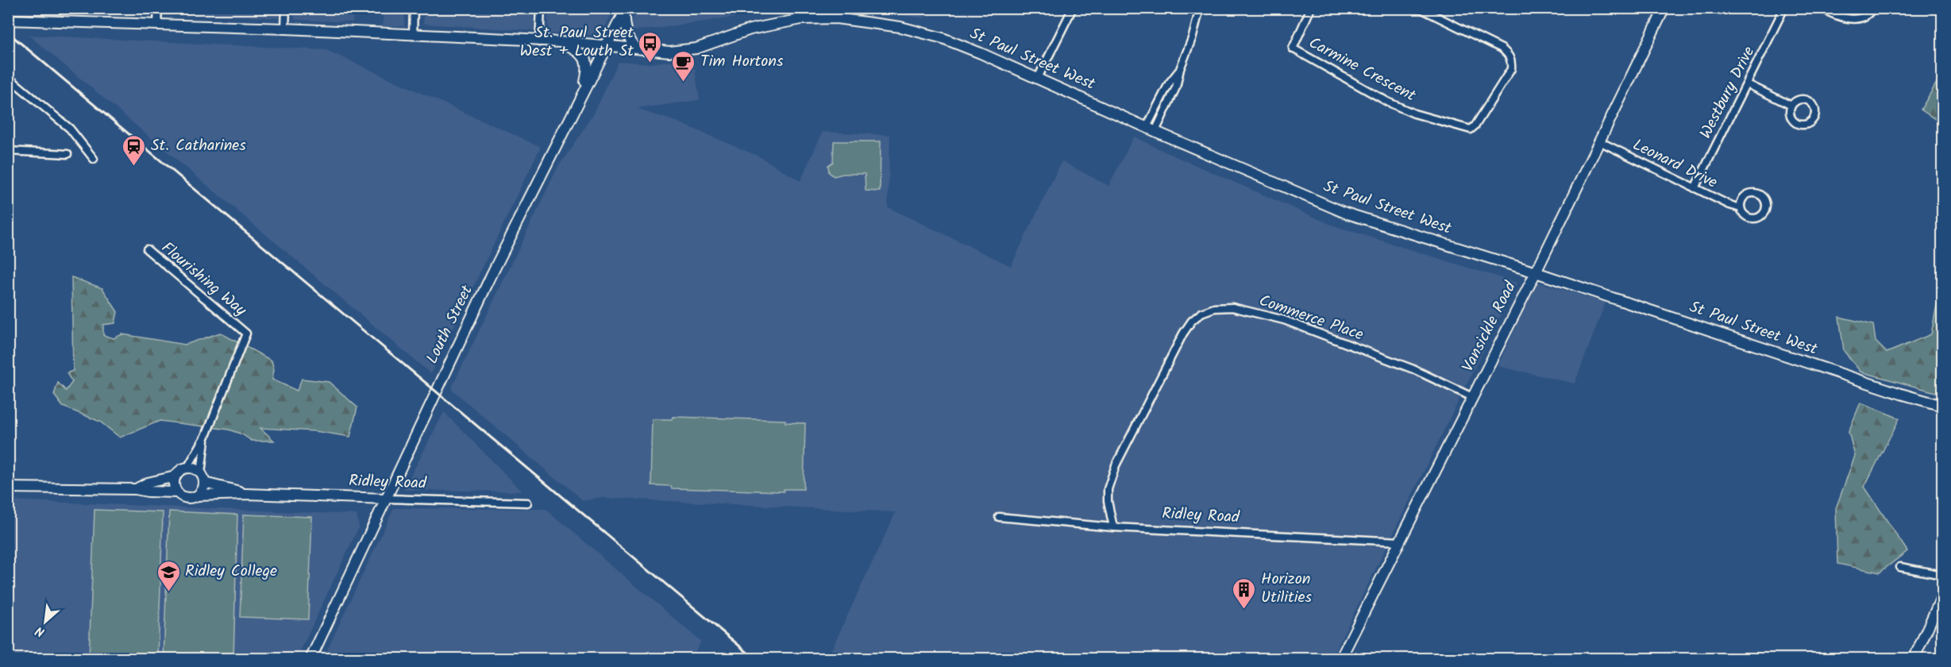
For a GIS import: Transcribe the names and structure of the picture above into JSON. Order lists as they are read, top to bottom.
{
  "streets": {
    "main road": [
      "St Paul Street West",
      "Louth Street",
      "Vansickle Road",
      "Ridley Road"
    ],
    "street": [
      "Carmine Crescent",
      "Westbury Drive",
      "Leonard Drive",
      "Flourishing Way",
      "Commerce Place"
    ]
  },
  "crossings": [
    ["St Paul Street West", "Louth Street"],
    ["St Paul Street West", "Vansickle Road"],
    ["Westbury Drive", "Leonard Drive"],
    ["Leonard Drive", "Vansickle Road"],
    ["Flourishing Way", "Ridley Road"],
    ["Commerce Place", "Vansickle Road"],
    ["Commerce Place", "Ridley Road"],
    ["Louth Street", "Ridley Road"],
    ["Vansickle Road", "Ridley Road"]
  ],
  "places": {
    "bus stop": ["St. Paul Street West + Louth St"],
    "cafe": ["Tim Hortons"],
    "station": ["St. Catharines"],
    "school or university": ["Ridley College"],
    "building": ["Horizon Utilities"]
  },
  "north": "bottom left"
}
